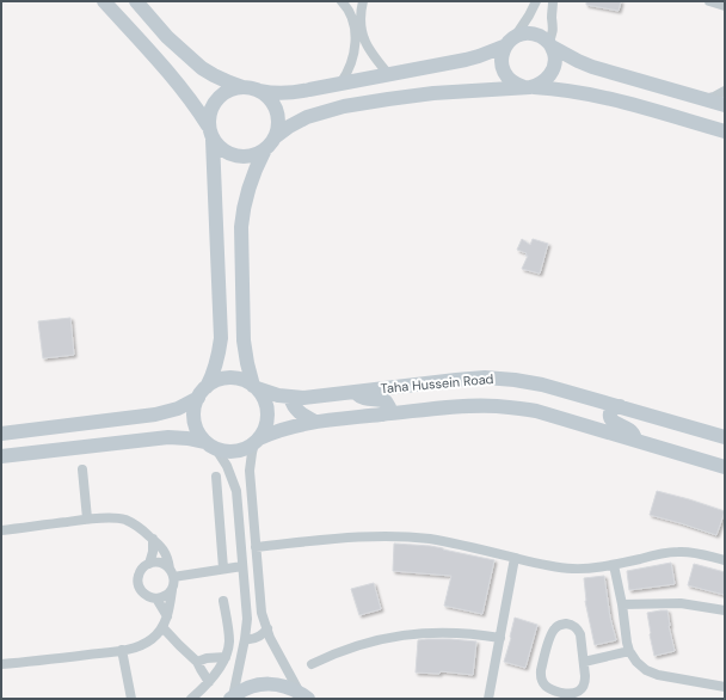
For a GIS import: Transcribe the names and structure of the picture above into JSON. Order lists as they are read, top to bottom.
{
  "streets": {
    "street": ["Taha Hussein Road"]
  }
}
